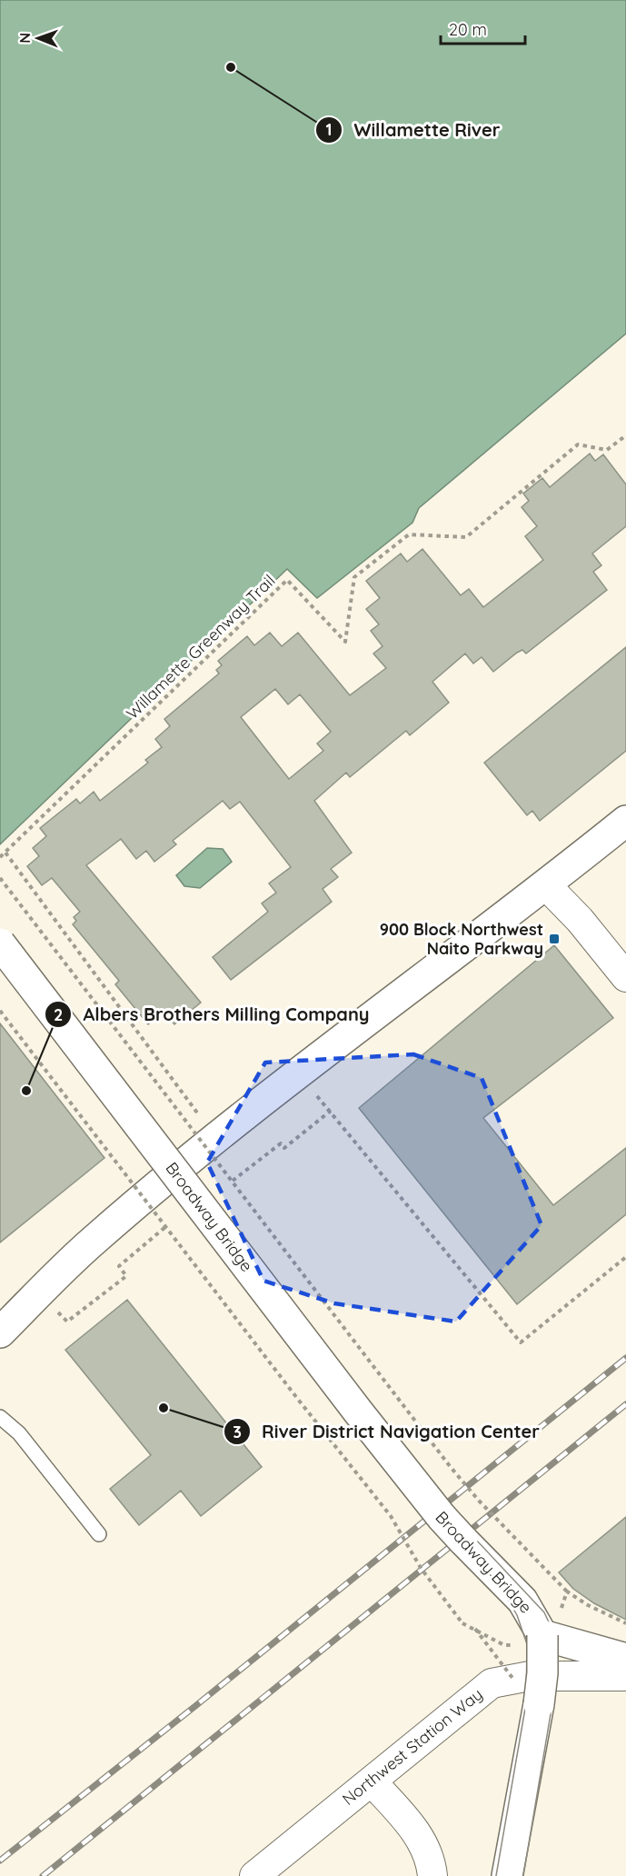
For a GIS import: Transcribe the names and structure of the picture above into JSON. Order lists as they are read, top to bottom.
{
  "streets": {
    "main road": ["Broadway Bridge"],
    "street": ["Northwest Station Way"],
    "path": ["Willamette Greenway Trail"]
  },
  "places": {
    "other": ["Willamette River", "Albers Brothers Milling Company", "River District Navigation Center"],
    "transit": ["900 Block Northwest Naito Parkway"]
  },
  "scale_bar": "20 m",
  "north": "left"
}
